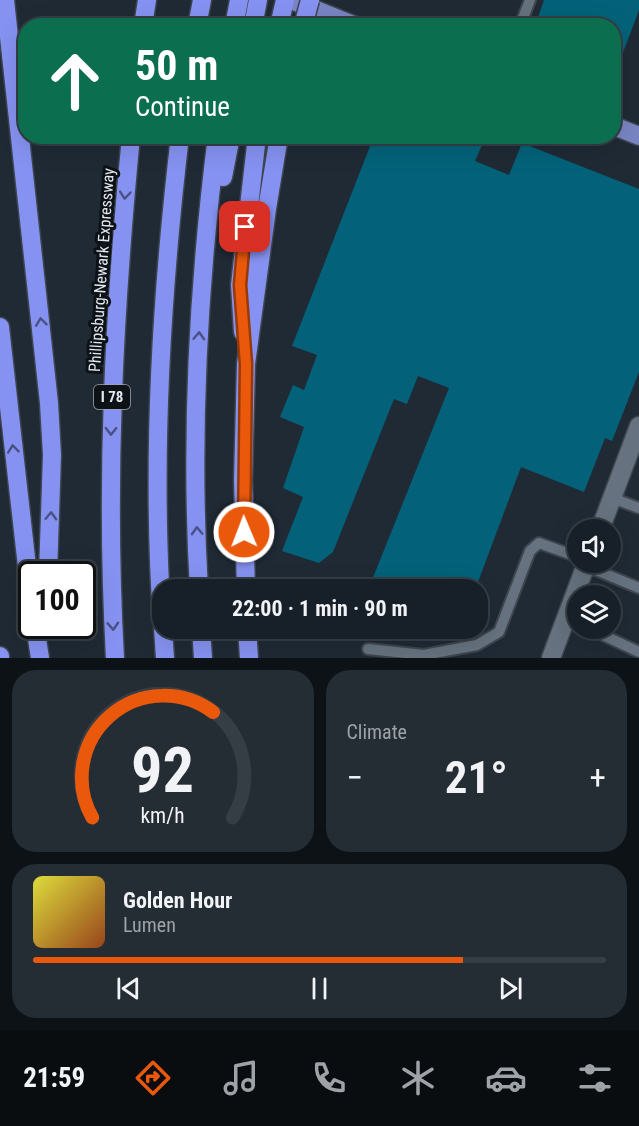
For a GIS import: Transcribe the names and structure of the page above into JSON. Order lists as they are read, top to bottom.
{
  "streets": {
    "highway": ["Phillipsburg-Newark Expressway", "I 78"]
  },
  "page": {
    "turn": ["50 m", "Continue"],
    "limit": "100",
    "trip": "22:00 · 1 min · 90 m",
    "tile": "Climate",
    "heat": ["−", "21°", "+"],
    "song": ["Golden Hour", "Lumen"],
    "tabs": "21:59",
    "gauge": ["92", "km/h"]
  }
}
